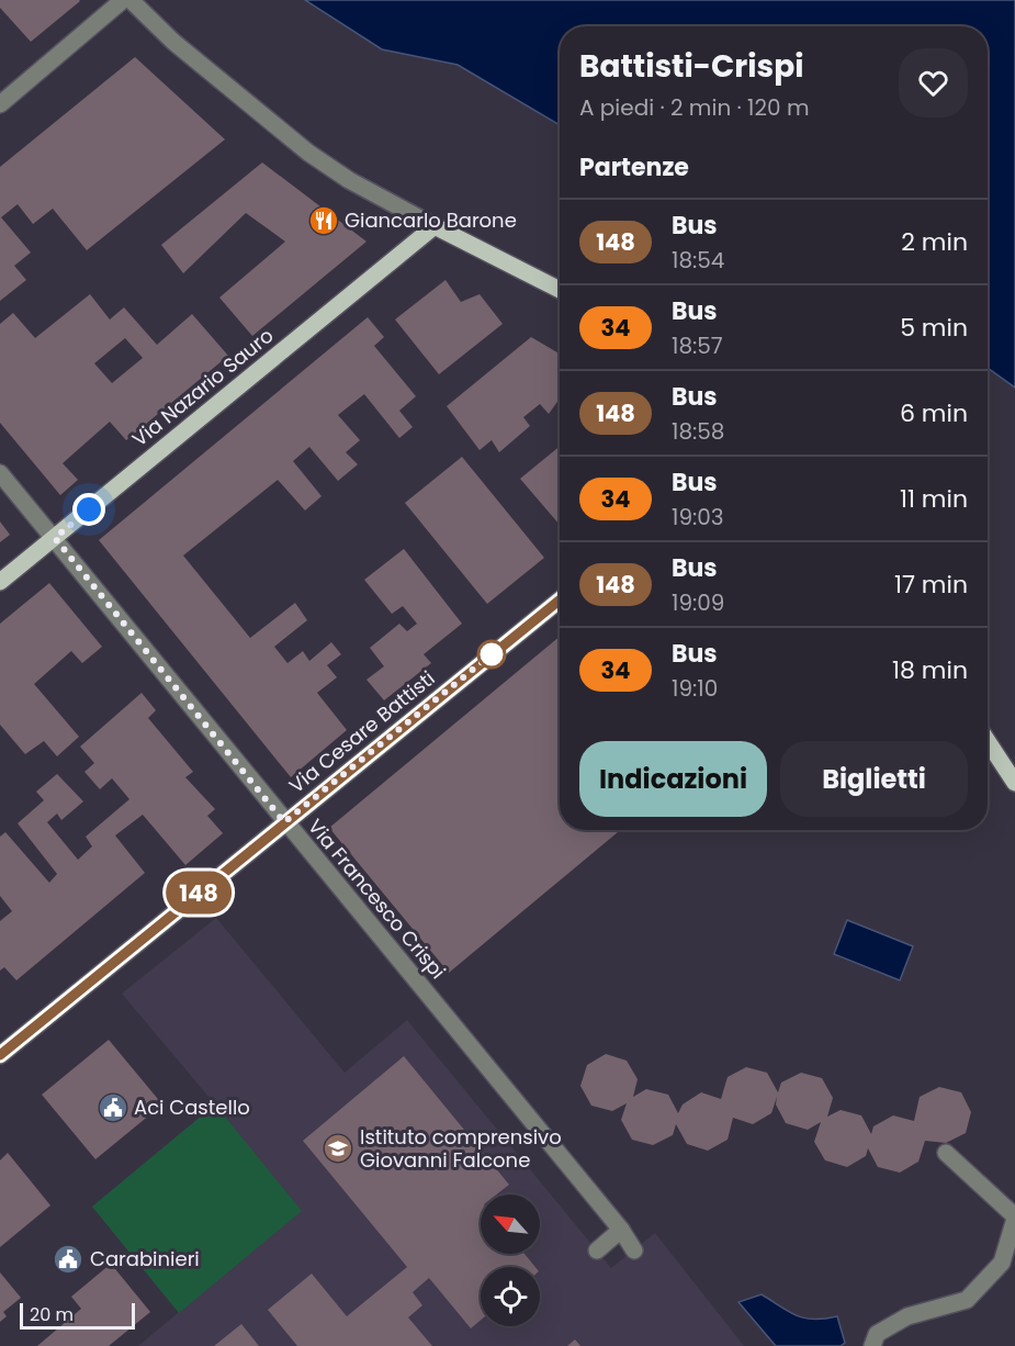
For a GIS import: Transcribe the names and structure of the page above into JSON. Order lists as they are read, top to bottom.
{
  "streets": {
    "main road": ["Via Nazario Sauro", "Via Cesare Battisti"],
    "street": ["Via Francesco Crispi"]
  },
  "crossings": [
    ["Via Nazario Sauro", "Via Francesco Crispi"],
    ["Via Cesare Battisti", "Via Francesco Crispi"]
  ],
  "places": {
    "restaurant": ["Giancarlo Barone"],
    "public building": ["Aci Castello", "Carabinieri"],
    "school or university": ["Istituto comprensivo Giovanni Falcone"]
  },
  "lines": ["bus line 148"],
  "scale_bar": "20 m",
  "north": "top left",
  "page": {
    "on_map": "148",
    "heading": [
      ["Battisti-Crispi", "A piedi · 2 min · 120 m"],
      "Partenze"
    ],
    "list": [
      {
        "mark": "148",
        "name": "Bus",
        "note": "18:54",
        "value": "2 min"
      },
      {
        "mark": "34",
        "name": "Bus",
        "note": "18:57",
        "value": "5 min"
      },
      {
        "mark": "148",
        "name": "Bus",
        "note": "18:58",
        "value": "6 min"
      },
      {
        "mark": "34",
        "name": "Bus",
        "note": "19:03",
        "value": "11 min"
      },
      {
        "mark": "148",
        "name": "Bus",
        "note": "19:09",
        "value": "17 min"
      },
      {
        "mark": "34",
        "name": "Bus",
        "note": "19:10",
        "value": "18 min"
      }
    ],
    "buttons": ["Indicazioni", "Biglietti"],
    "scale": "20 m"
  }
}
